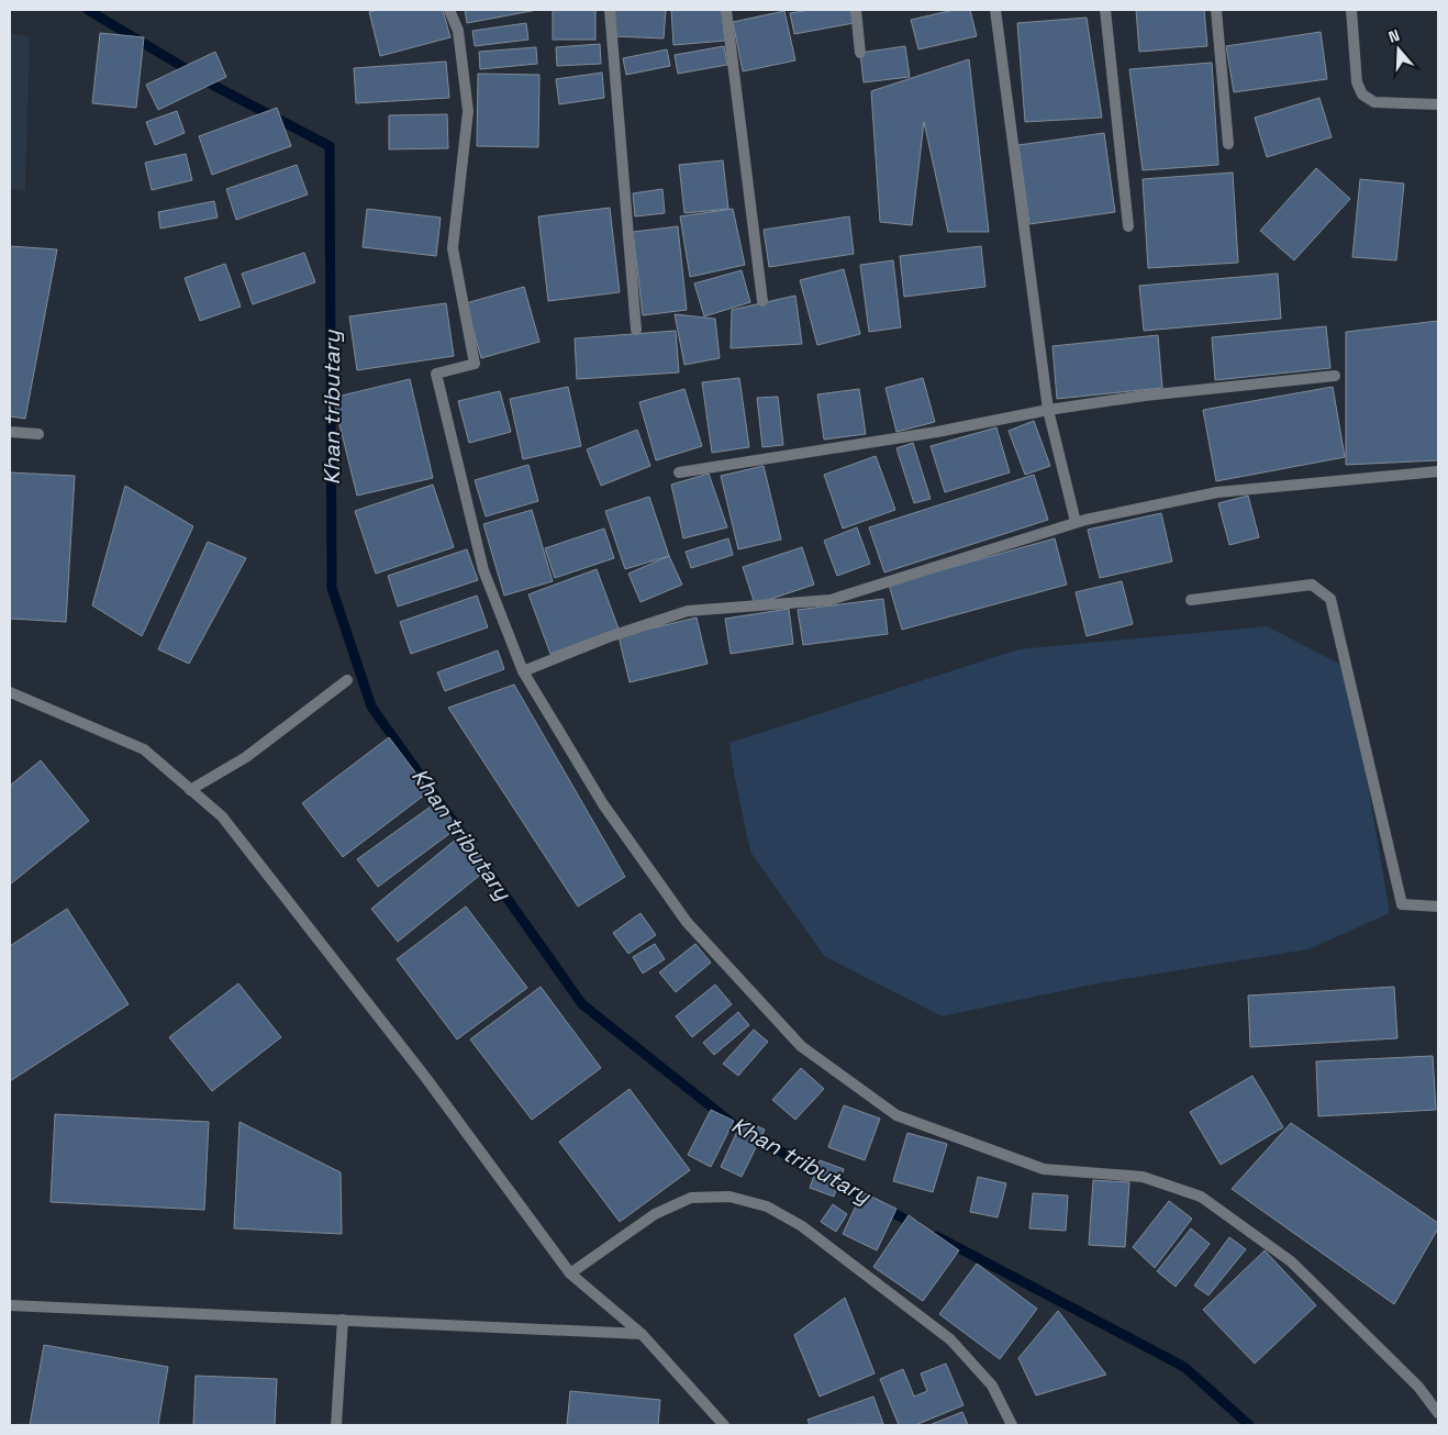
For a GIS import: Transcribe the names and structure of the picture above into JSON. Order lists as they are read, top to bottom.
{
  "water": ["Khan tributary"],
  "north": "top"
}
